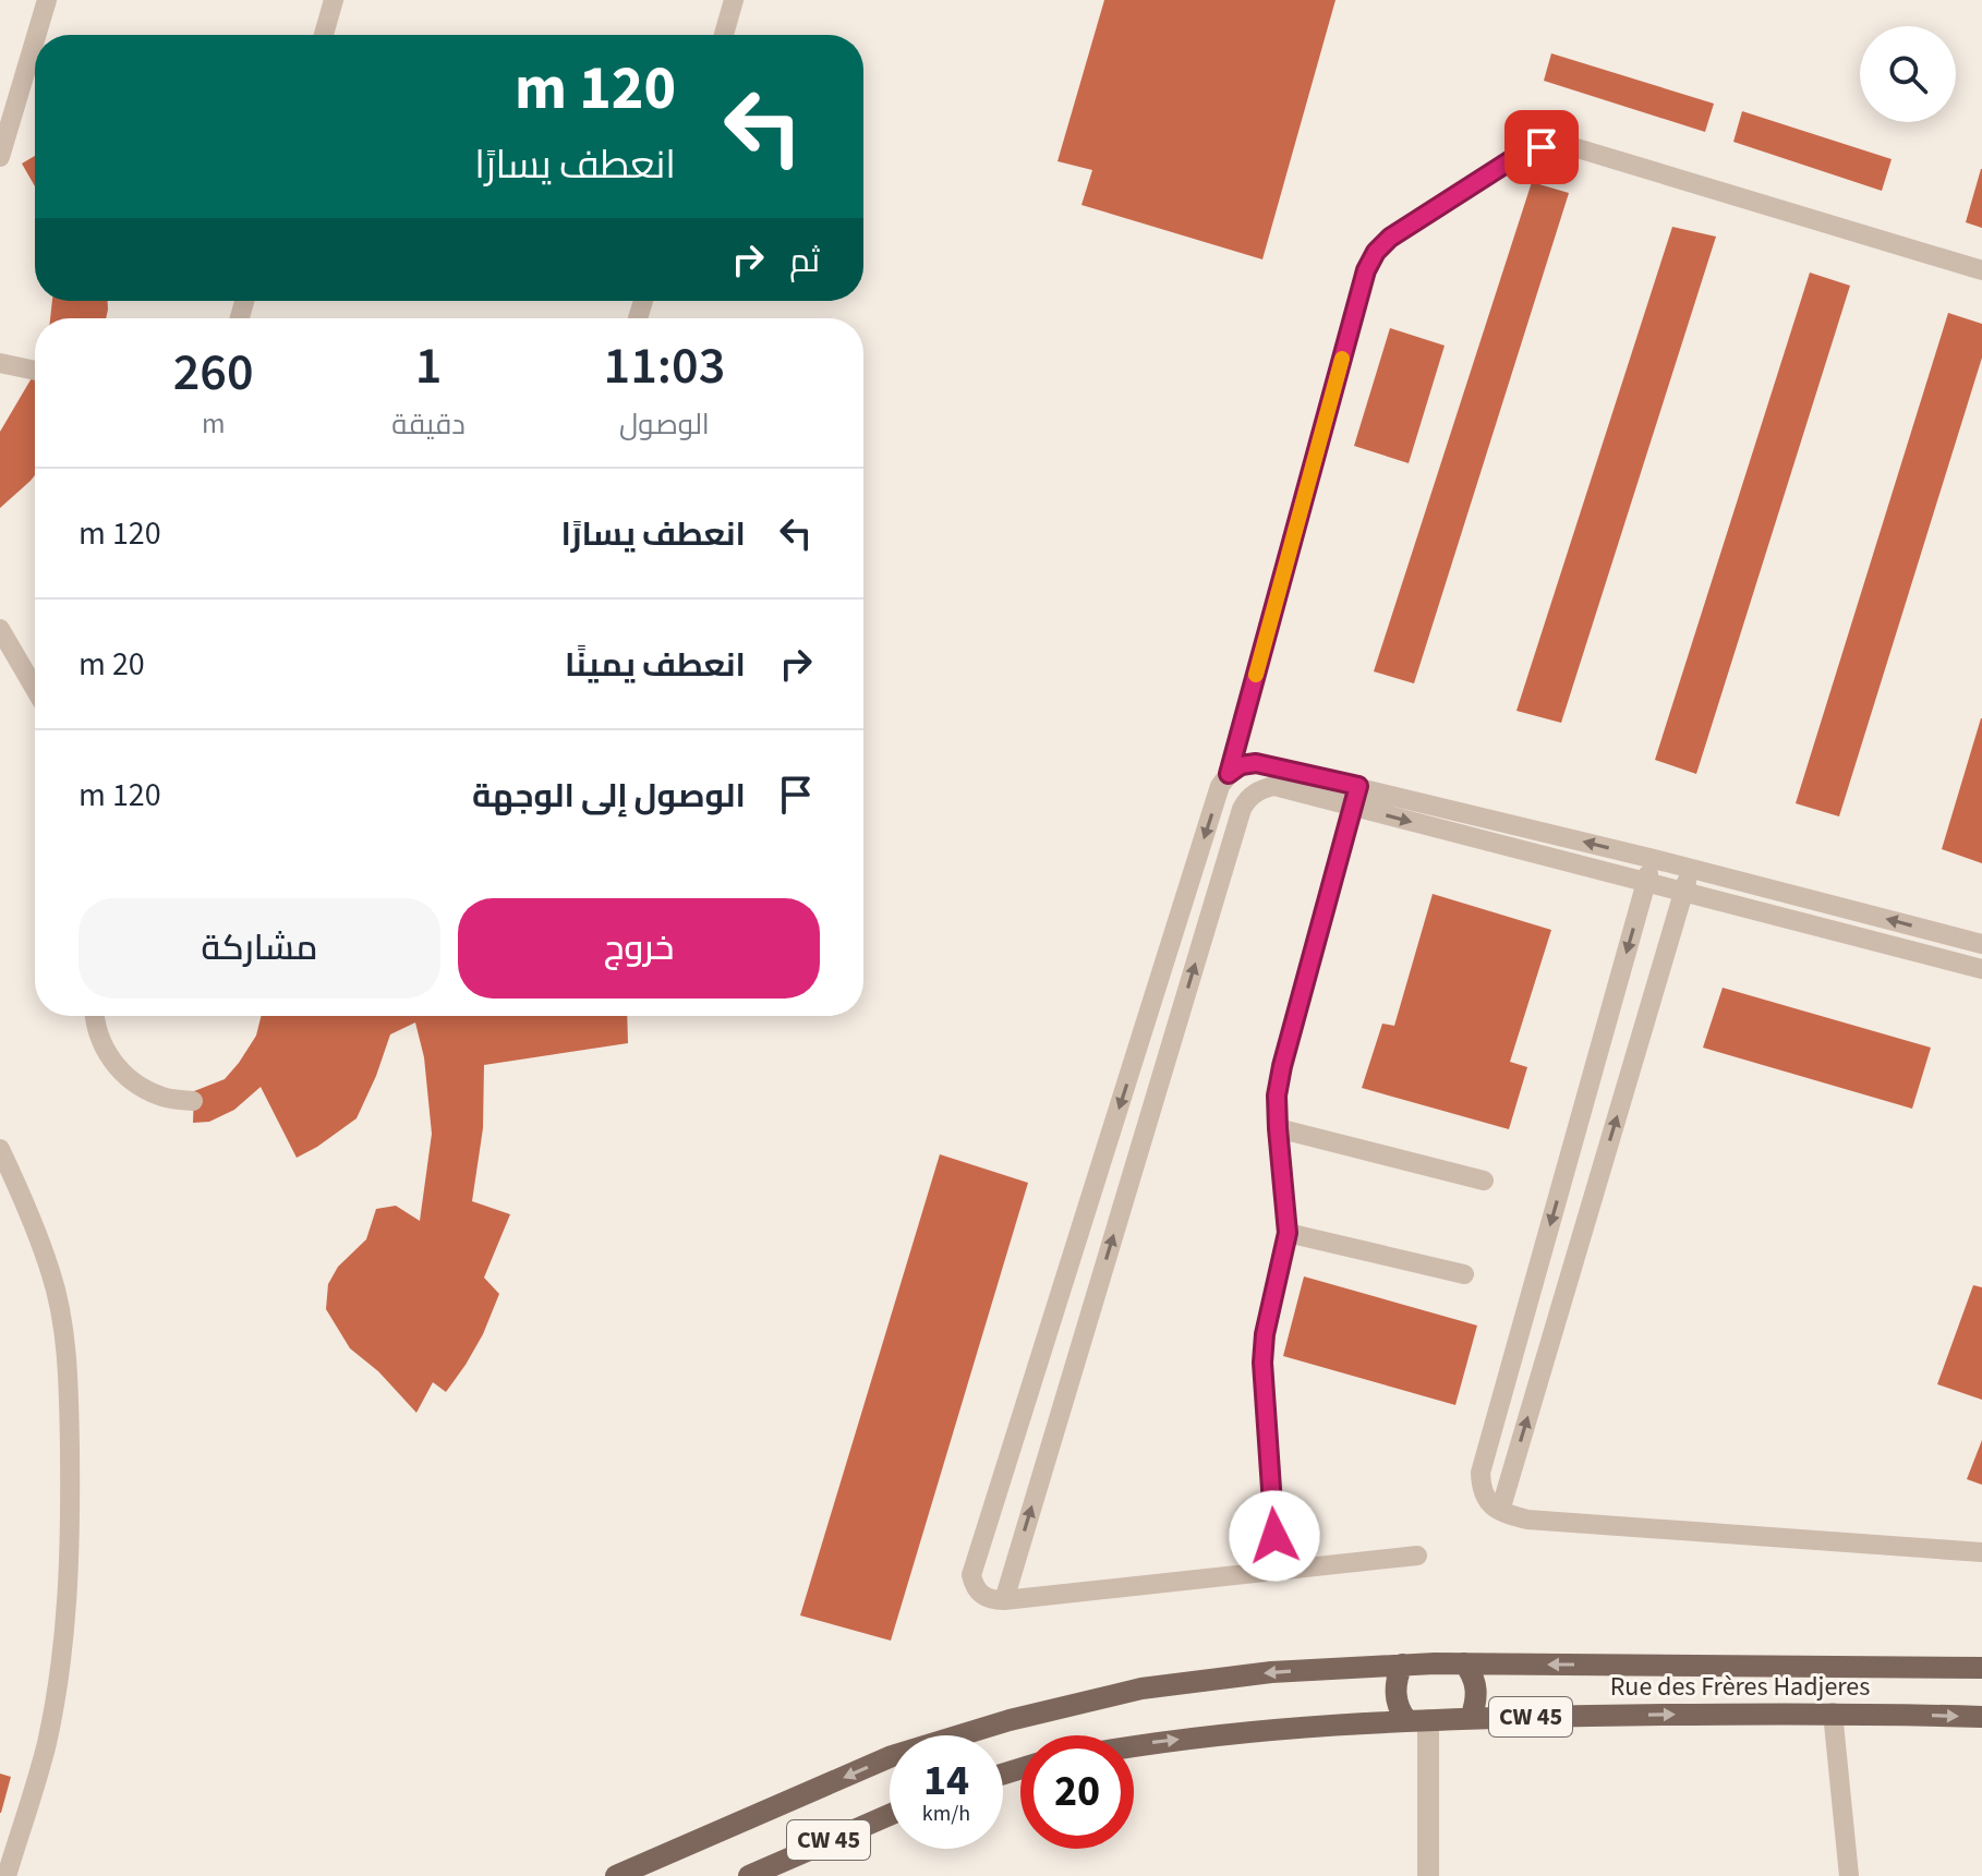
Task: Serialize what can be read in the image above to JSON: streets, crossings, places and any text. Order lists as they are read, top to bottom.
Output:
{
  "streets": {
    "main road": ["Rue des Frères Hadjeres", "CW 45"]
  },
  "page": {
    "turn": ["120 m", "انعطف يسارًا"],
    "then": "ثم",
    "eta": [
      "11:03",
      "الوصول",
      "1",
      "دقيقة",
      "260",
      "m"
    ],
    "list": [
      {
        "name": "انعطف يسارًا",
        "value": "120 m"
      },
      {
        "name": "انعطف يمينًا",
        "value": "20 m"
      },
      {
        "name": "الوصول إلى الوجهة",
        "value": "120 m"
      }
    ],
    "buttons": ["خروج", "مشاركة"],
    "speed": "14 km/h",
    "limit": "20"
  }
}
